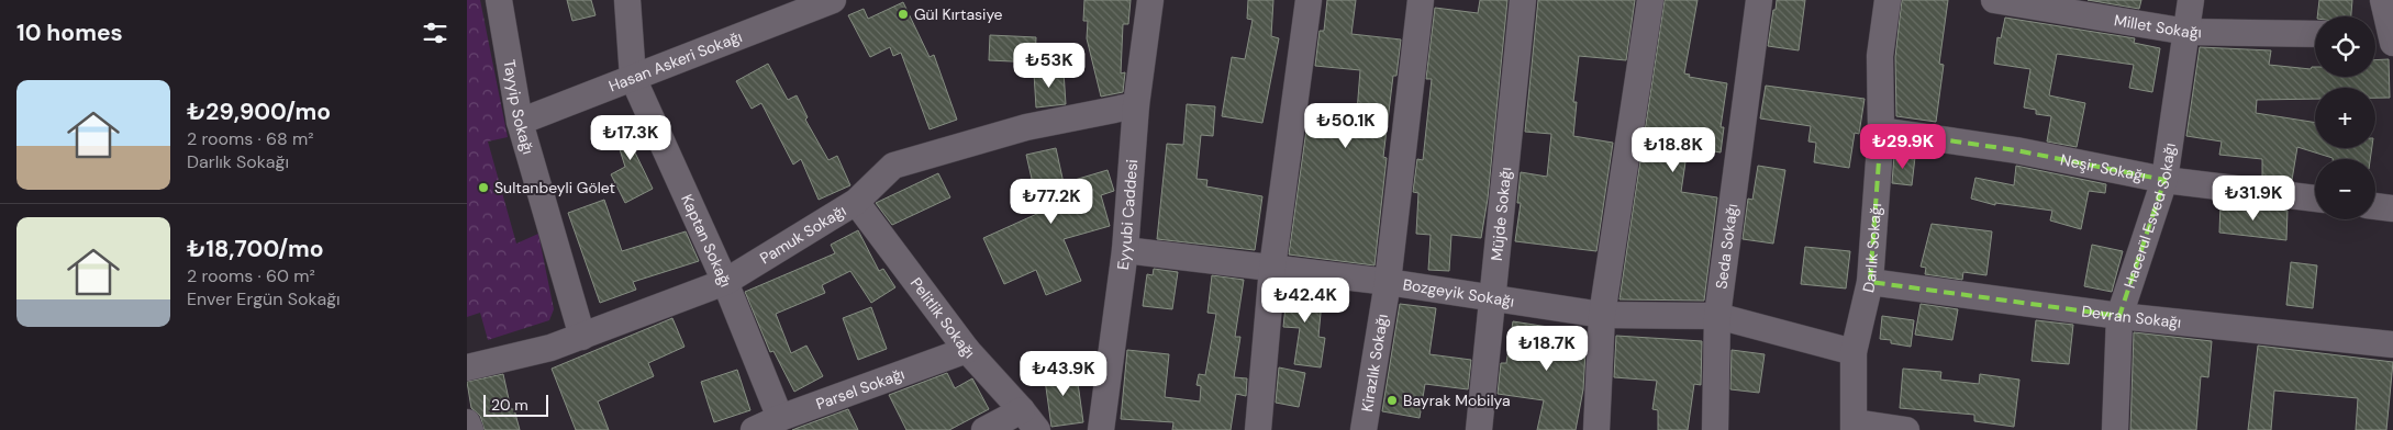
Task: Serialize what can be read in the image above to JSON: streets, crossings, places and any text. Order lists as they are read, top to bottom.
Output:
{
  "streets": {
    "street": [
      "Millet Sokağı",
      "Hasan Askeri Sokağı",
      "Tayyip Sokağı",
      "Neşir Sokağı",
      "Eyyubi Caddesi",
      "Müjde Sokağı",
      "Hacerül Esved Sokağı",
      "Pamuk Sokağı",
      "Kaptan Sokağı",
      "Seda Sokağı",
      "Darlık Sokağı",
      "Bozgeyik Sokağı",
      "Devran Sokağı",
      "Pelitlik Sokağı",
      "Kirazlık Sokağı",
      "Parsel Sokağı"
    ]
  },
  "crossings": [
    ["Millet Sokağı", "Hacerül Esved Sokağı"],
    ["Hasan Askeri Sokağı", "Tayyip Sokağı"],
    ["Hasan Askeri Sokağı", "Kaptan Sokağı"],
    ["Tayyip Sokağı", "Pamuk Sokağı"],
    ["Neşir Sokağı", "Hacerül Esved Sokağı"],
    ["Neşir Sokağı", "Darlık Sokağı"],
    ["Eyyubi Caddesi", "Pamuk Sokağı"],
    ["Eyyubi Caddesi", "Bozgeyik Sokağı"],
    ["Müjde Sokağı", "Bozgeyik Sokağı"],
    ["Hacerül Esved Sokağı", "Devran Sokağı"],
    ["Pamuk Sokağı", "Kaptan Sokağı"],
    ["Pamuk Sokağı", "Pelitlik Sokağı"],
    ["Kaptan Sokağı", "Parsel Sokağı"],
    ["Seda Sokağı", "Bozgeyik Sokağı"],
    ["Darlık Sokağı", "Bozgeyik Sokağı"],
    ["Darlık Sokağı", "Devran Sokağı"],
    ["Bozgeyik Sokağı", "Kirazlık Sokağı"],
    ["Pelitlik Sokağı", "Parsel Sokağı"]
  ],
  "places": ["Gül Kırtasiye", "Sultanbeyli Gölet", "Bayrak Mobilya"],
  "scale_bar": "20 m",
  "page": {
    "heading": "10 homes",
    "map_buttons": ["+", "−"],
    "price": [
      "₺53K",
      "₺50.1K",
      "₺17.3K",
      "₺29.9K",
      "₺18.8K",
      "₺31.9K",
      "₺77.2K",
      "₺42.4K",
      "₺18.7K",
      "₺43.9K"
    ],
    "list": [
      {
        "name": "₺29,900/mo",
        "note": "2 rooms · 68 m² · Darlık Sokağı"
      },
      {
        "name": "₺18,700/mo",
        "note": "2 rooms · 60 m² · Enver Ergün Sokağı"
      }
    ],
    "scale": "20 m"
  }
}
